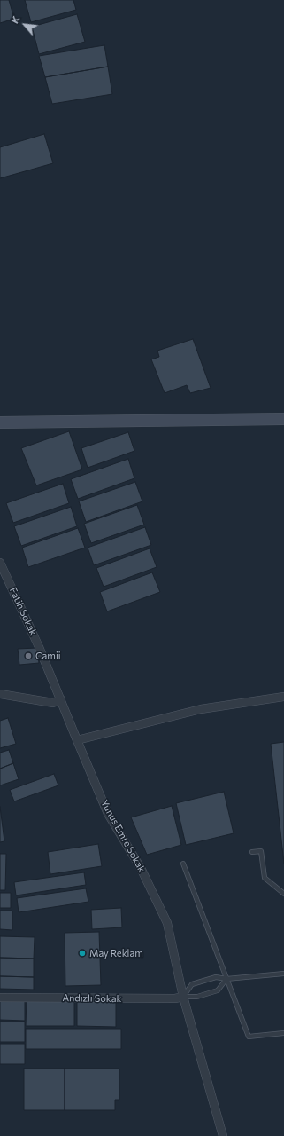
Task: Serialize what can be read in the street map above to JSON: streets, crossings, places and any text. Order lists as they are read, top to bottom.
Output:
{
  "streets": {
    "street": ["Fatih Sokak", "Yunus Emre Sokak", "Andızlı Sokak"]
  },
  "crossings": [
    ["Fatih Sokak", "Yunus Emre Sokak"],
    ["Yunus Emre Sokak", "Andızlı Sokak"]
  ],
  "places": ["Camii", "May Reklam"],
  "north": "top left"
}
